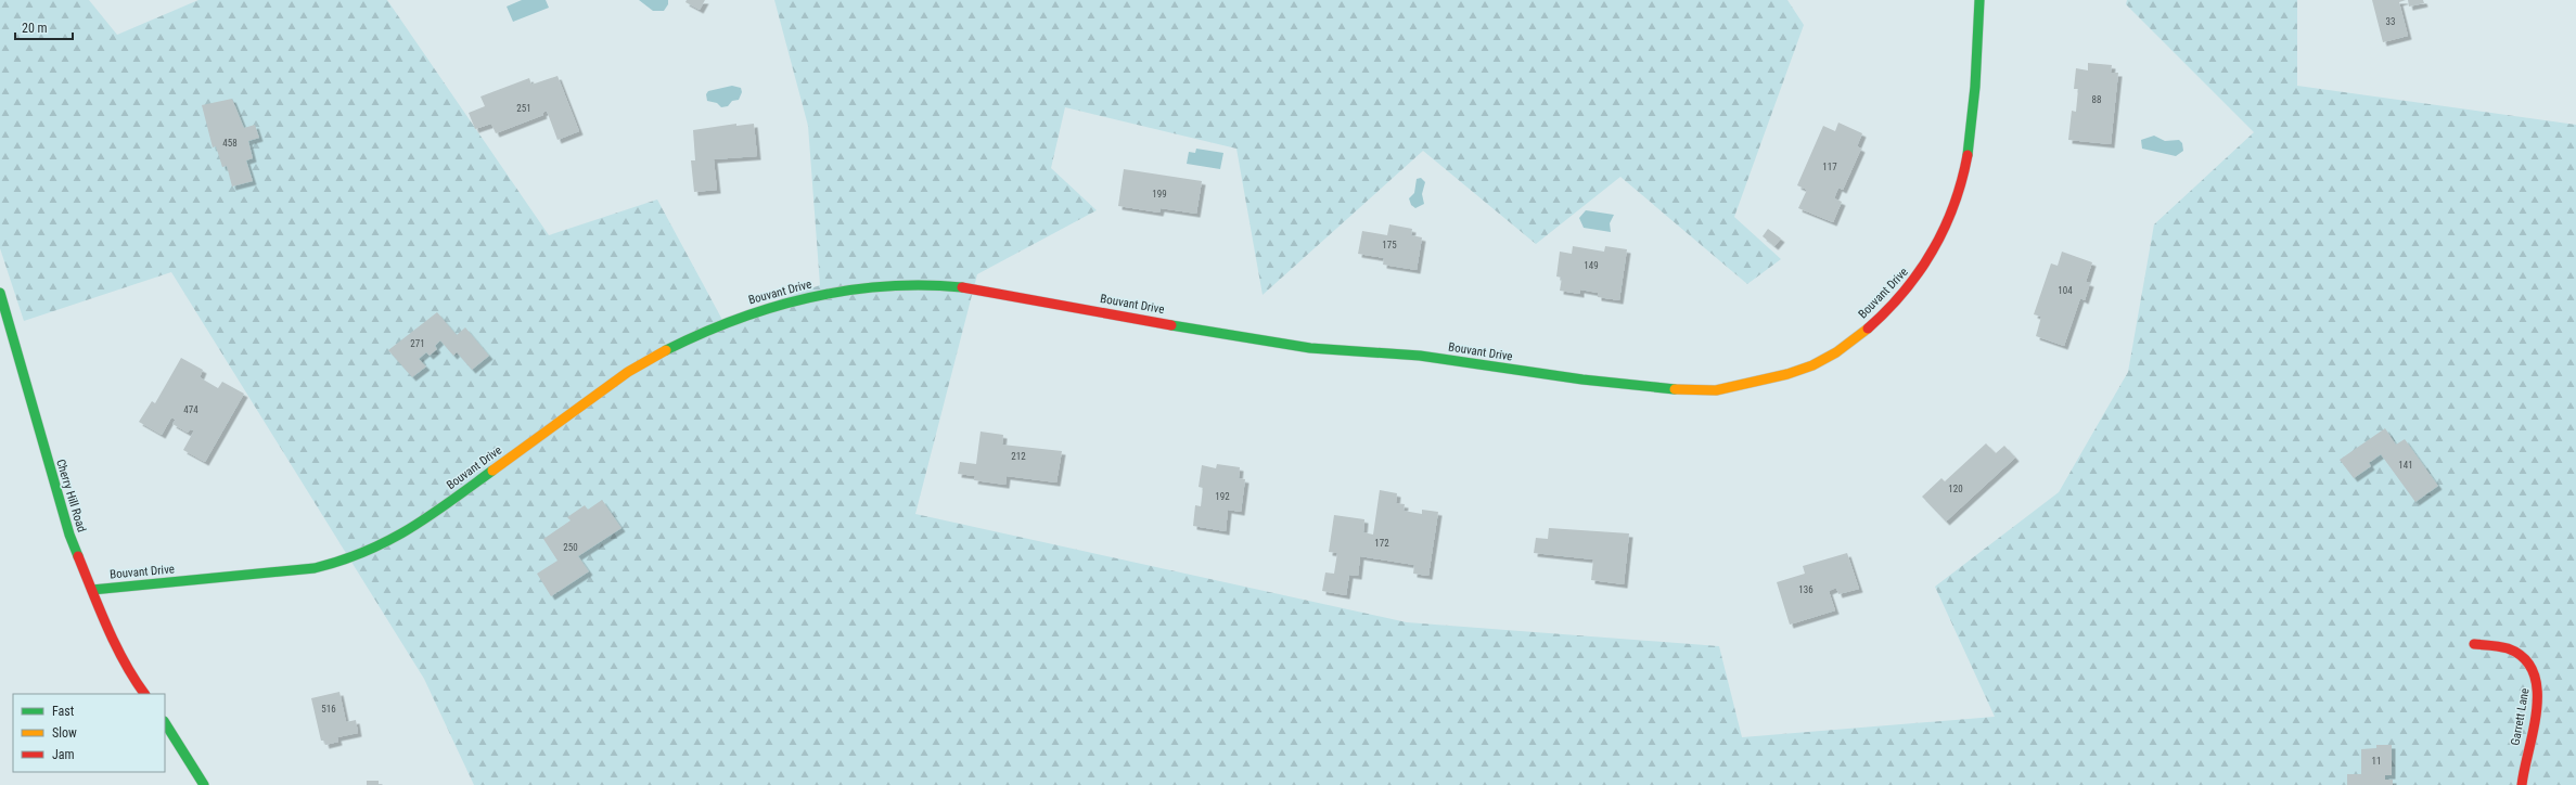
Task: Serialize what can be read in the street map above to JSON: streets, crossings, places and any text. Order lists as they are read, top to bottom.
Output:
{
  "streets": {
    "street": ["Bouvant Drive", "Cherry Hill Road", "Garrett Lane"]
  },
  "crossings": [
    ["Bouvant Drive", "Cherry Hill Road"]
  ],
  "house_numbers": [
    "33",
    "88",
    "251",
    "458",
    "117",
    "199",
    "175",
    "149",
    "104",
    "271",
    "474",
    "212",
    "141",
    "120",
    "192",
    "172",
    "250",
    "136",
    "516",
    "11"
  ],
  "legend": ["Fast", "Slow", "Jam"],
  "scale_bar": "20 m"
}
